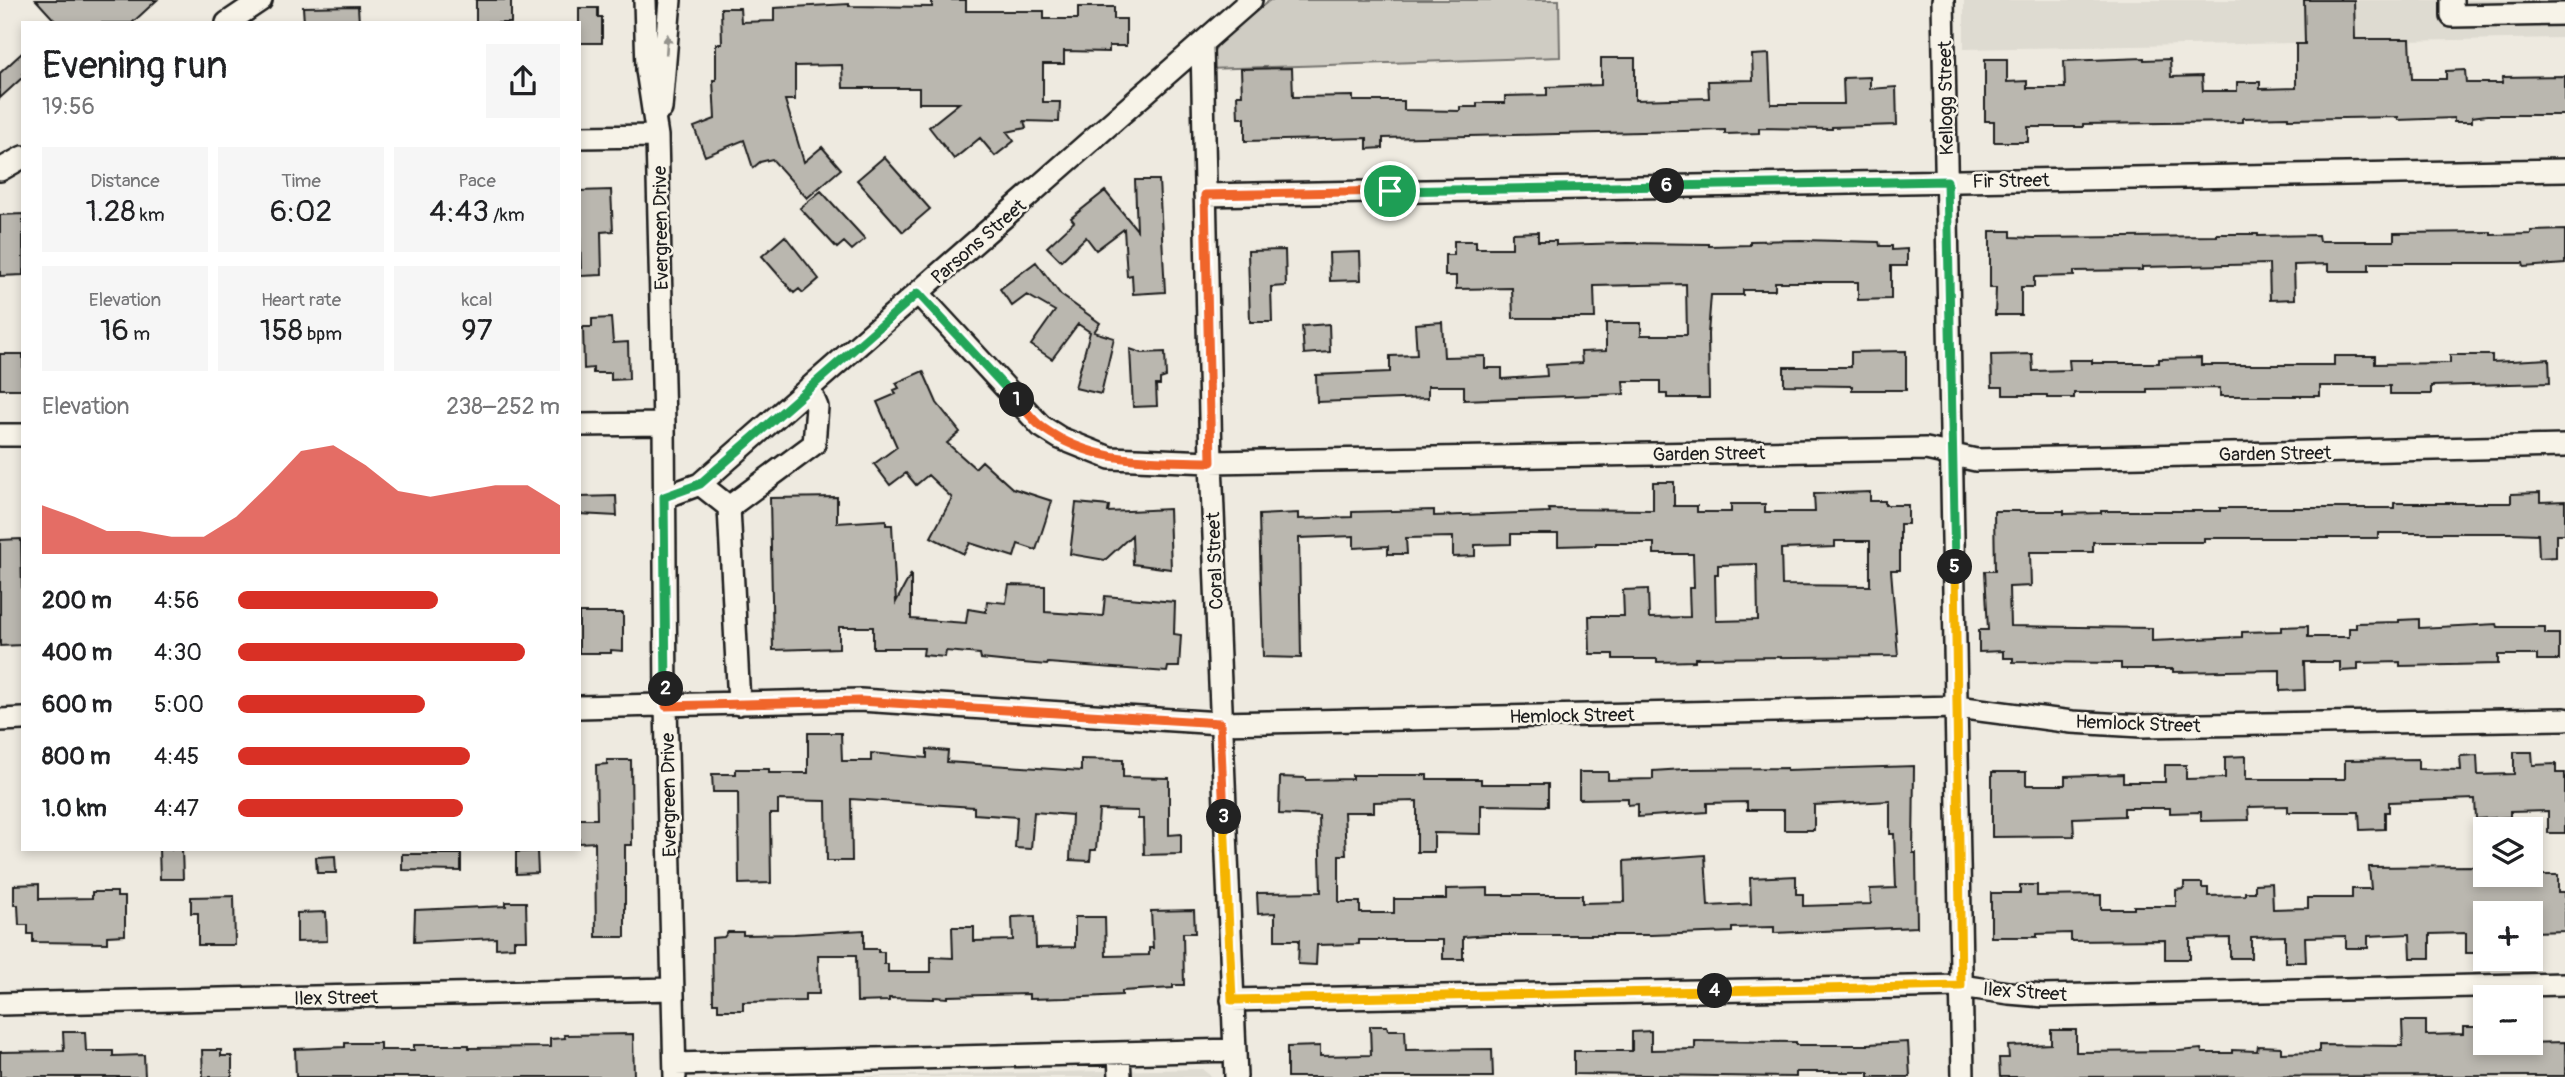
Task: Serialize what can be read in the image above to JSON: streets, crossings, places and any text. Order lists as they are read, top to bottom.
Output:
{
  "streets": {
    "street": [
      "Kellogg Street",
      "Fir Street",
      "Evergreen Drive",
      "Parsons Street",
      "Garden Street",
      "Coral Street",
      "Hemlock Street",
      "Ilex Street"
    ]
  },
  "crossings": [
    ["Kellogg Street", "Fir Street"],
    ["Kellogg Street", "Garden Street"],
    ["Kellogg Street", "Hemlock Street"],
    ["Kellogg Street", "Ilex Street"],
    ["Fir Street", "Coral Street"],
    ["Evergreen Drive", "Parsons Street"],
    ["Evergreen Drive", "Hemlock Street"],
    ["Evergreen Drive", "Ilex Street"],
    ["Parsons Street", "Garden Street"],
    ["Parsons Street", "Coral Street"],
    ["Garden Street", "Coral Street"],
    ["Coral Street", "Hemlock Street"],
    ["Coral Street", "Ilex Street"]
  ],
  "page": {
    "heading": ["Evening run", "19:56"],
    "stats": [
      ["Distance", "1.28 km"],
      ["Time", "6:02"],
      ["Pace", "4:43 /km"],
      ["Elevation", "16 m"],
      ["Heart rate", "158 bpm"],
      ["kcal", "97"]
    ],
    "pins": [
      "6",
      "1",
      "5",
      "2",
      "3",
      "4"
    ],
    "chart": ["Elevation", "238–252 m"],
    "list": [
      {
        "name": "200 m",
        "note": "4:56"
      },
      {
        "name": "400 m",
        "note": "4:30"
      },
      {
        "name": "600 m",
        "note": "5:00"
      },
      {
        "name": "800 m",
        "note": "4:45"
      },
      {
        "name": "1.0 km",
        "note": "4:47"
      }
    ],
    "map_buttons": ["+", "−"]
  }
}
